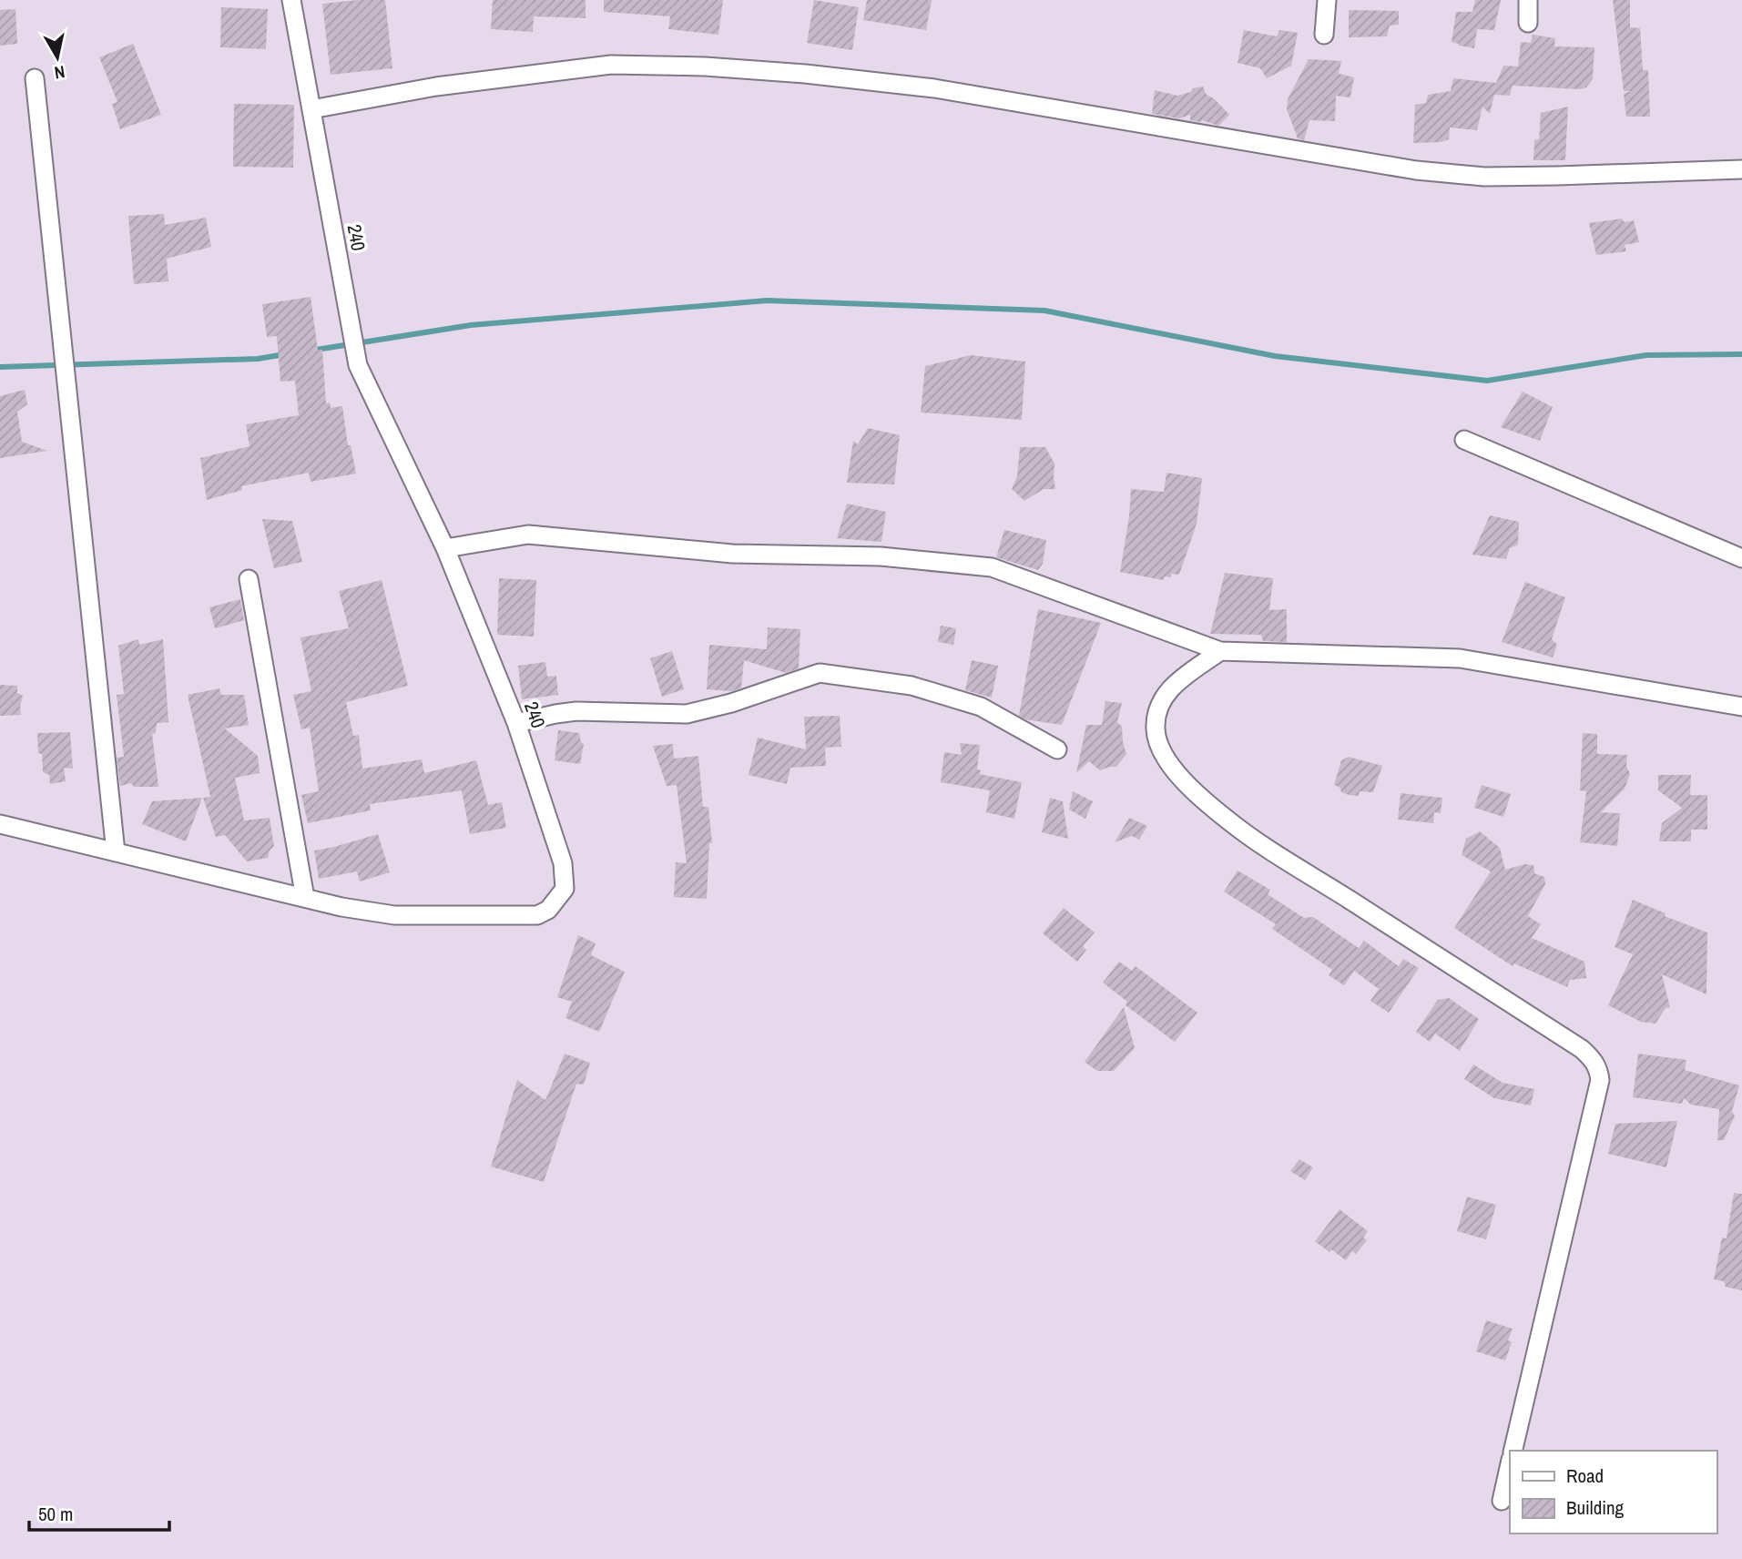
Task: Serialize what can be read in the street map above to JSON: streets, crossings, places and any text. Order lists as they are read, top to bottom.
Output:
{
  "streets": {
    "street": ["240"]
  },
  "legend": ["Road", "Building"],
  "scale_bar": "50 m",
  "north": "bottom"
}
